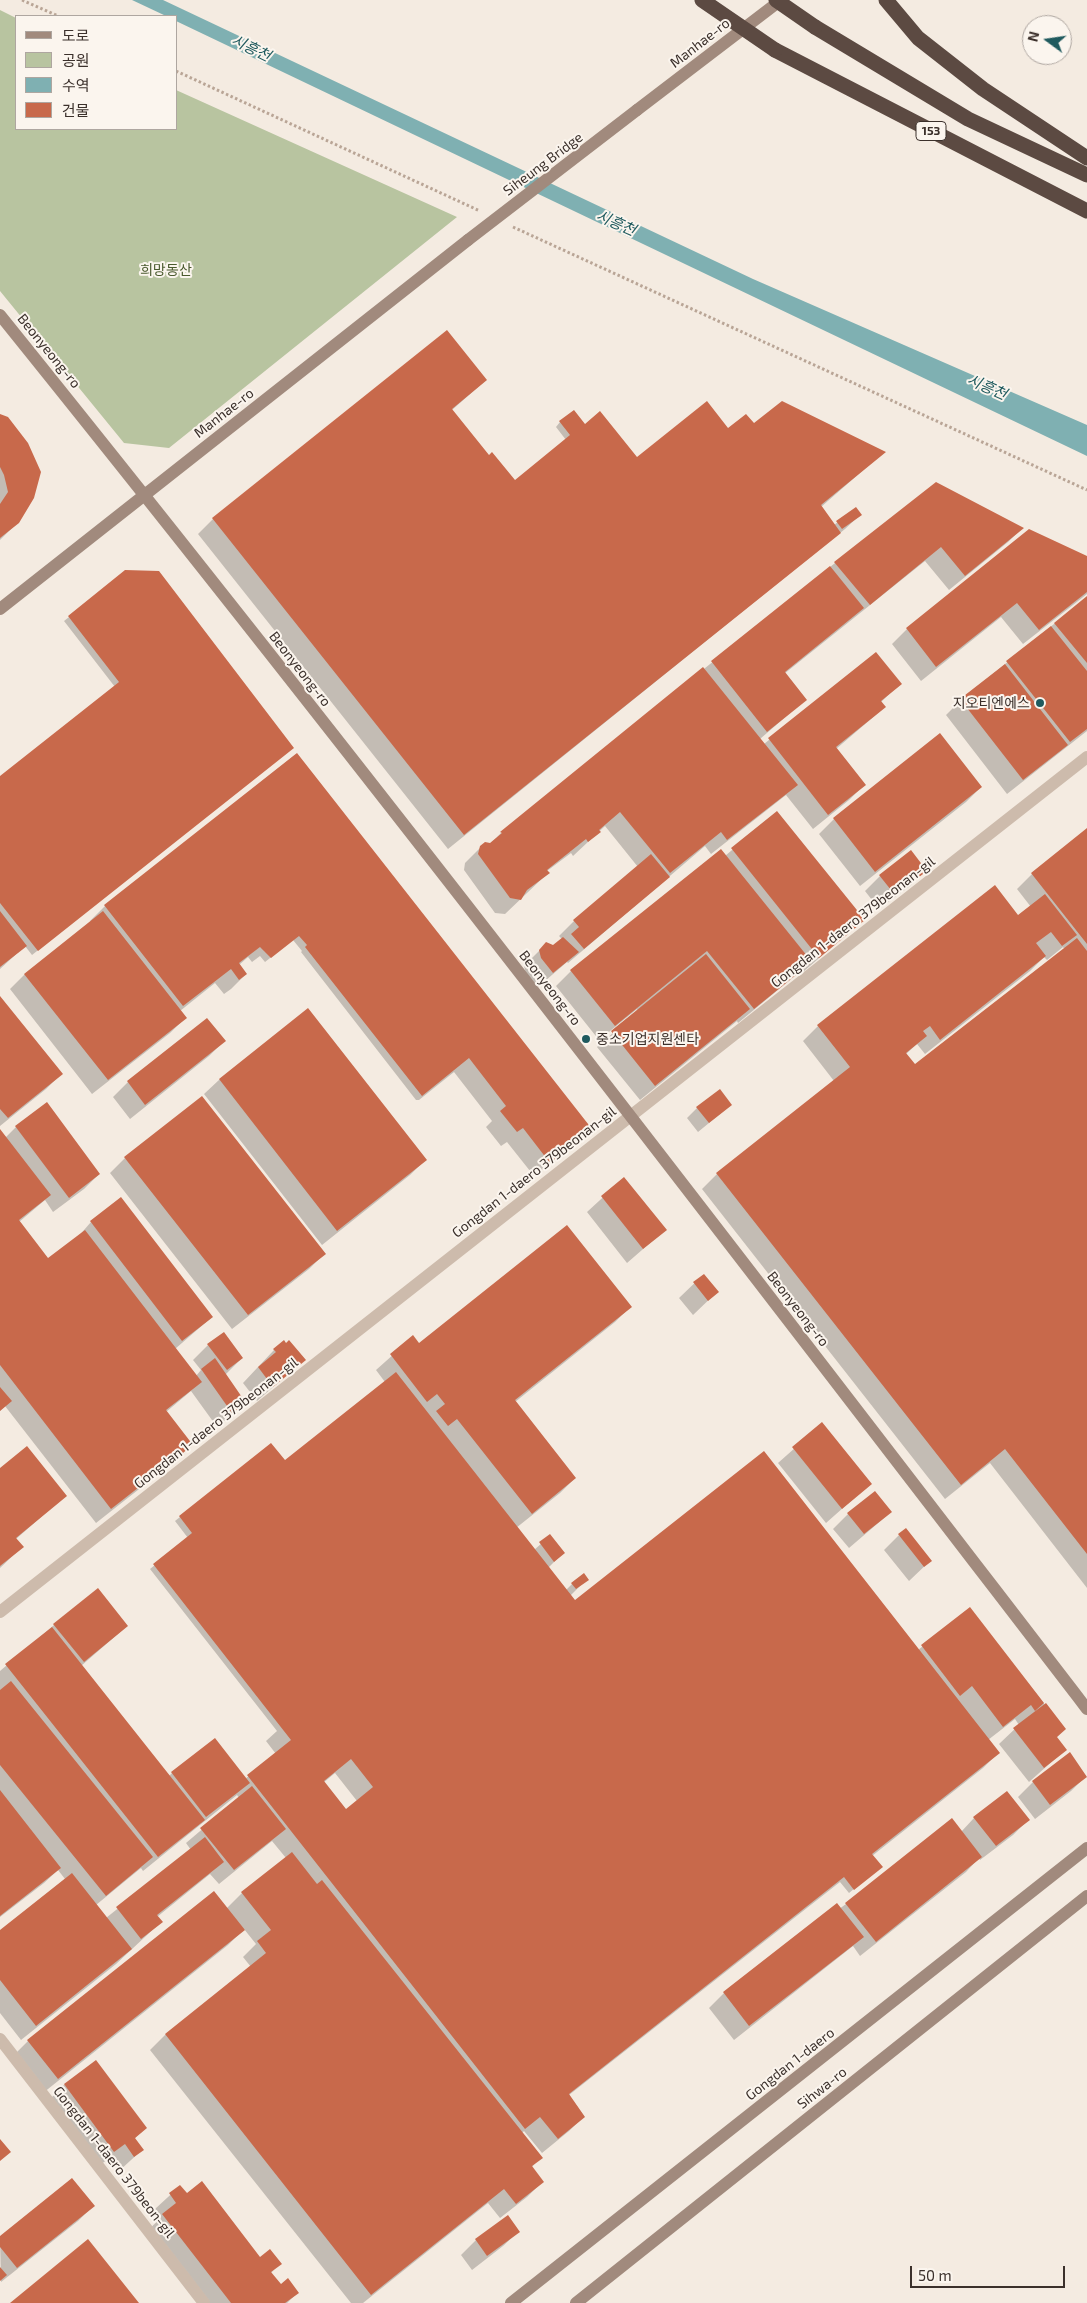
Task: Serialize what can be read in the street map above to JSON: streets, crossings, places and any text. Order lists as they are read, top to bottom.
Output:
{
  "streets": {
    "highway": ["153"],
    "street": [
      "Manhae-ro",
      "Siheung Bridge",
      "Beonyeong-ro",
      "Gongdan 1-daero 379beonan-gil",
      "Gongdan 1-daero",
      "Sihwa-ro",
      "Gongdan 1-daero 379beon-gil"
    ]
  },
  "crossings": [
    ["Manhae-ro", "Siheung Bridge"],
    ["Manhae-ro", "Beonyeong-ro"],
    ["Beonyeong-ro", "Gongdan 1-daero 379beonan-gil"]
  ],
  "water": ["시흥천"],
  "parks": ["희망동산"],
  "places": ["지오티엔에스", "중소기업지원센타"],
  "legend": [
    "도로",
    "공원",
    "수역",
    "건물"
  ],
  "scale_bar": "50 m",
  "north": "left"
}
